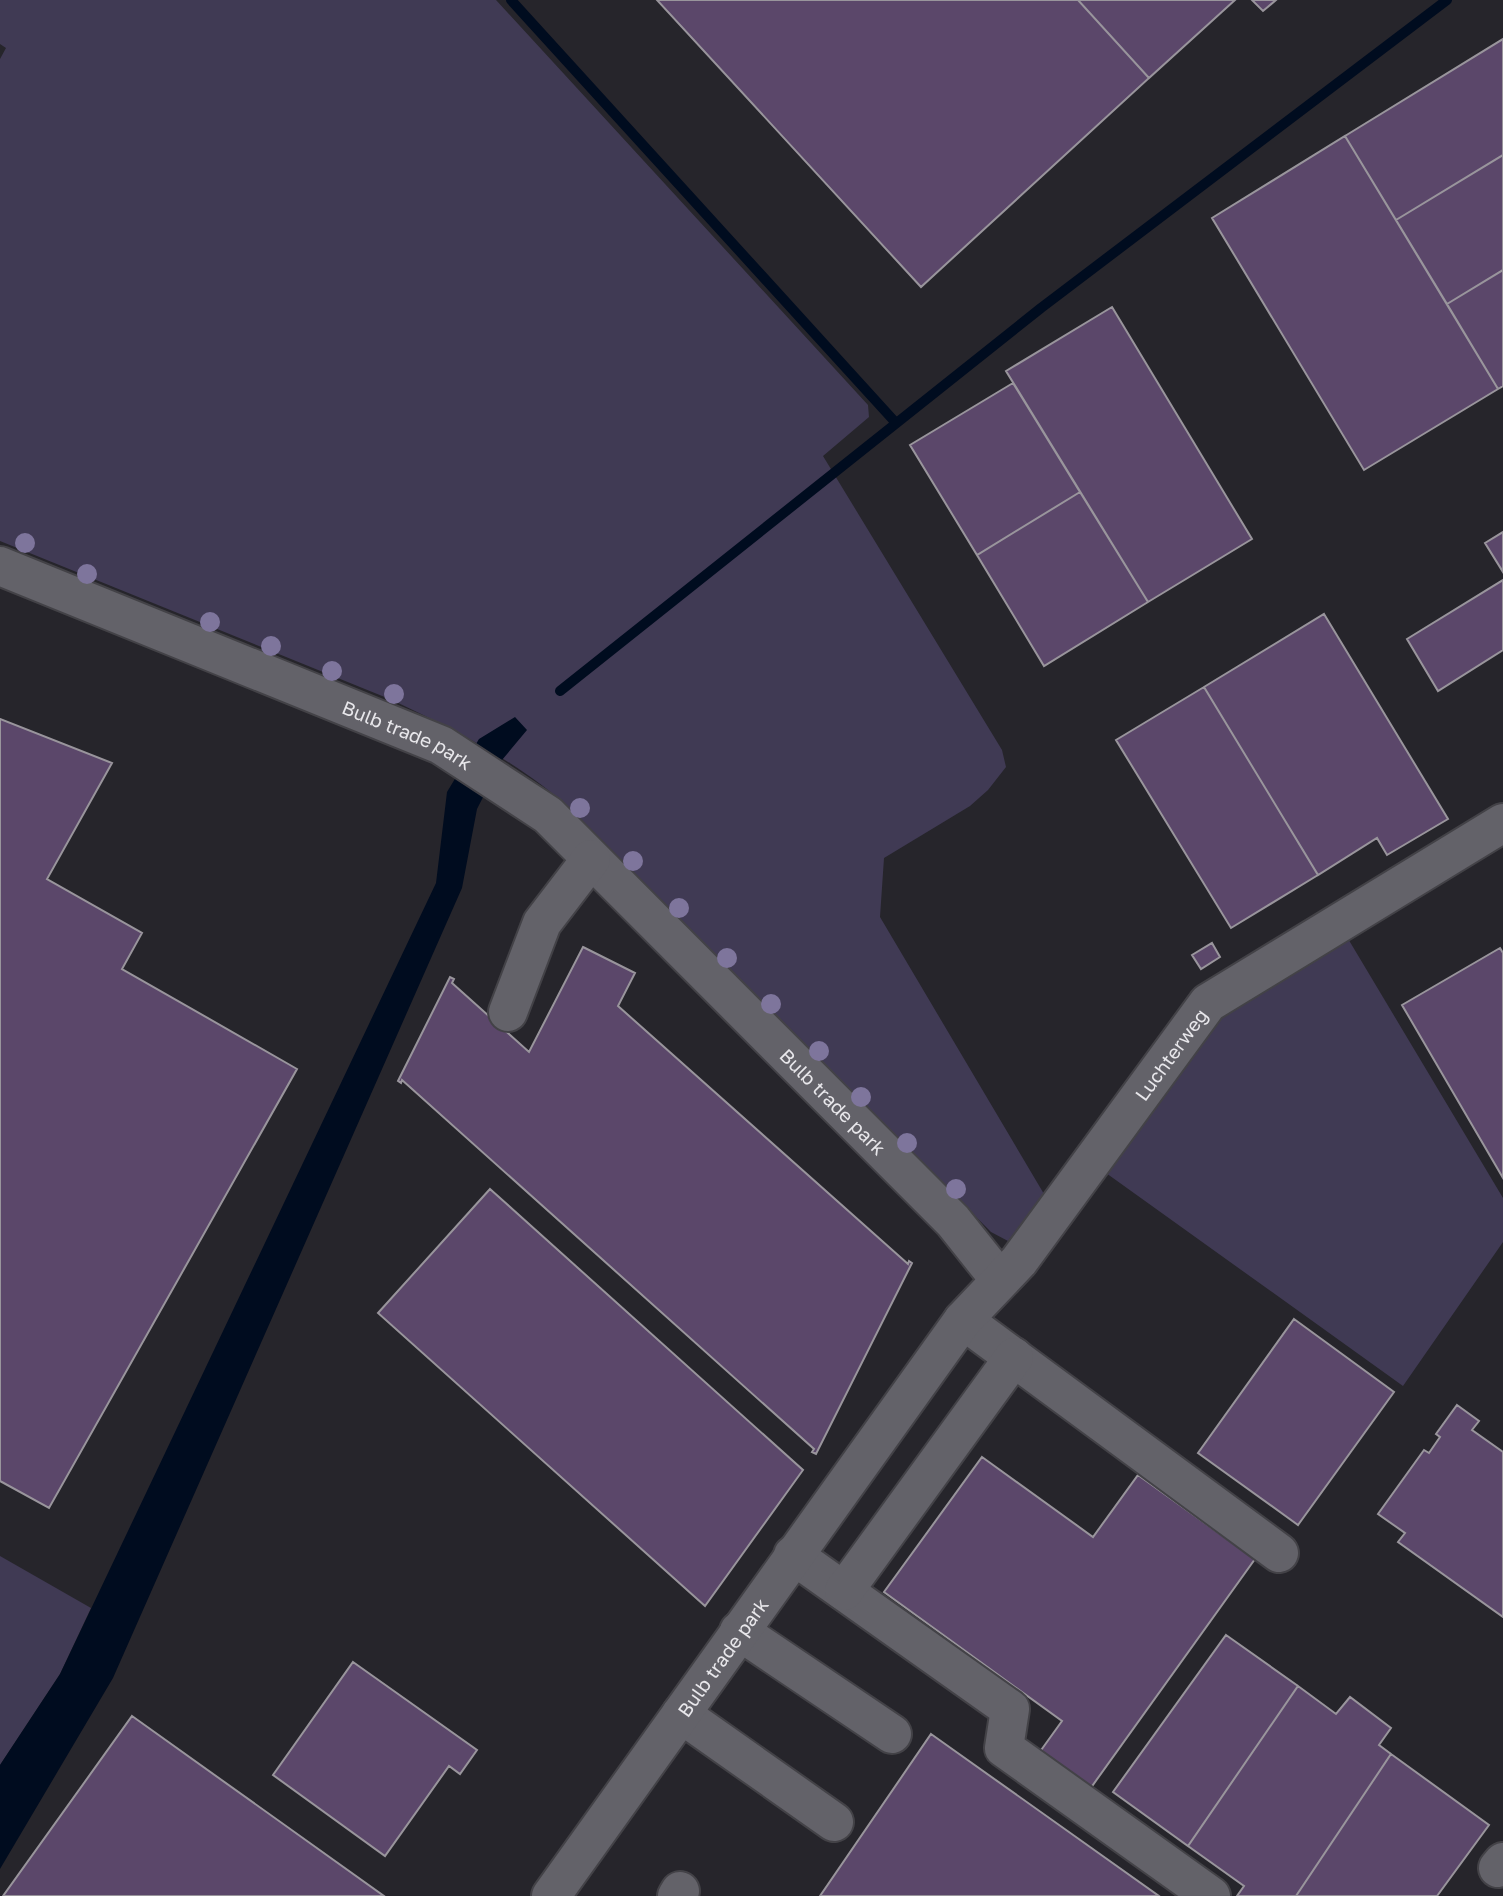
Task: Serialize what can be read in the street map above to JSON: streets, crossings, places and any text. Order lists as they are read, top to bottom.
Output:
{
  "streets": {
    "street": ["Bulb trade park", "Luchterweg"]
  },
  "crossings": [
    ["Bulb trade park", "Luchterweg"]
  ]
}
